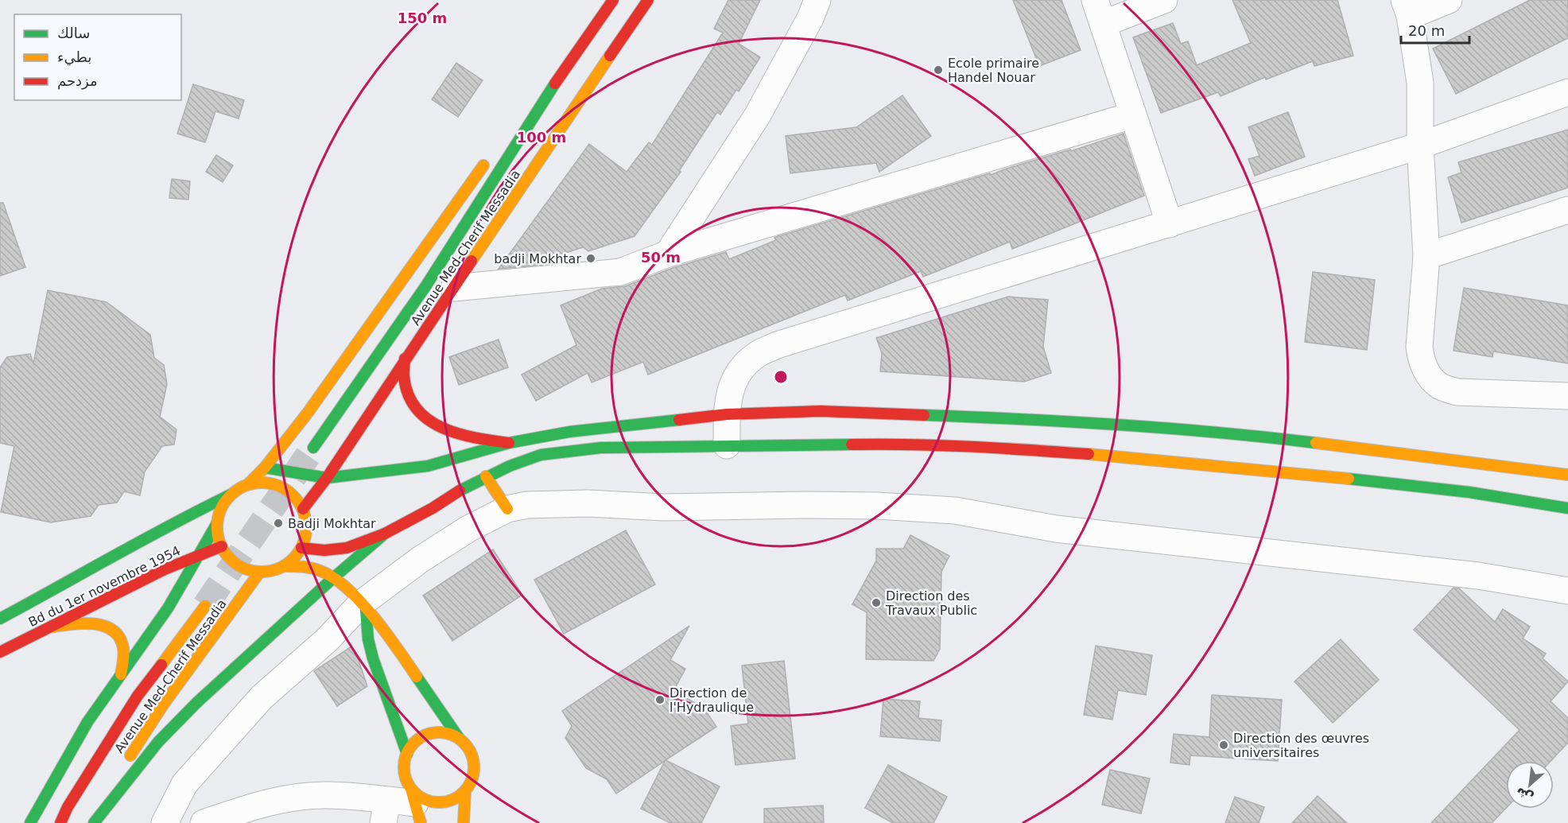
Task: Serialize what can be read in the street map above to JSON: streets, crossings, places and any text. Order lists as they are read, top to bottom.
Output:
{
  "streets": {
    "main road": ["Avenue Med-Cherif Messadia", "Bd du 1er novembre 1954"]
  },
  "crossings": [
    ["Avenue Med-Cherif Messadia", "Bd du 1er novembre 1954"]
  ],
  "places": [
    "Ecole primaire Handel Nouar",
    "badji Mokhtar",
    "Badji Mokhtar",
    "Direction des Travaux Public",
    "Direction de l'Hydraulique",
    "Direction des œuvres universitaires"
  ],
  "legend": ["سالك", "بطيء", "مزدحم"],
  "scale_bar": "20 m",
  "north": "bottom left",
  "rings": ["150 m", "100 m", "50 m"]
}
